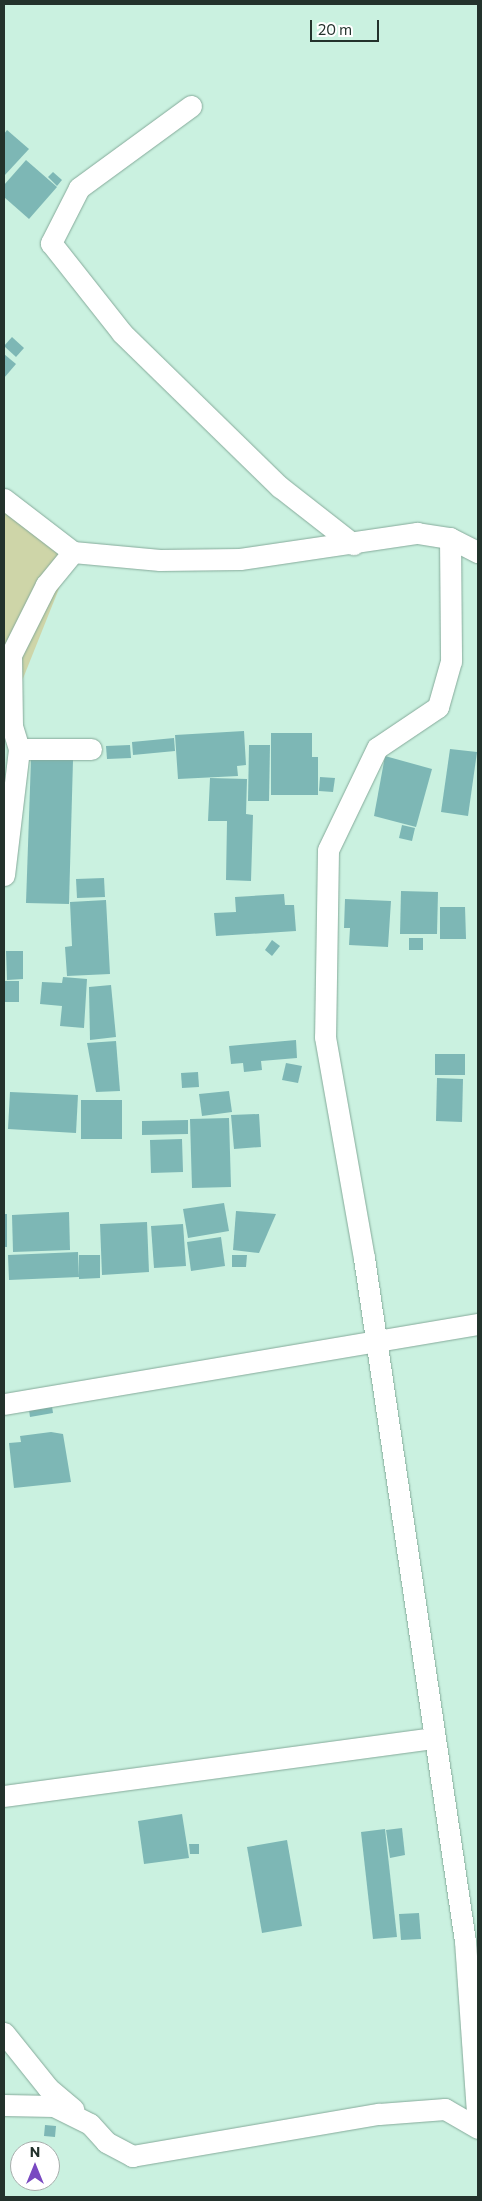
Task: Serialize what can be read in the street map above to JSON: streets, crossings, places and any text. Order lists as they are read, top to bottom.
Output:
{
  "scale_bar": "20 m",
  "north": "top"
}
